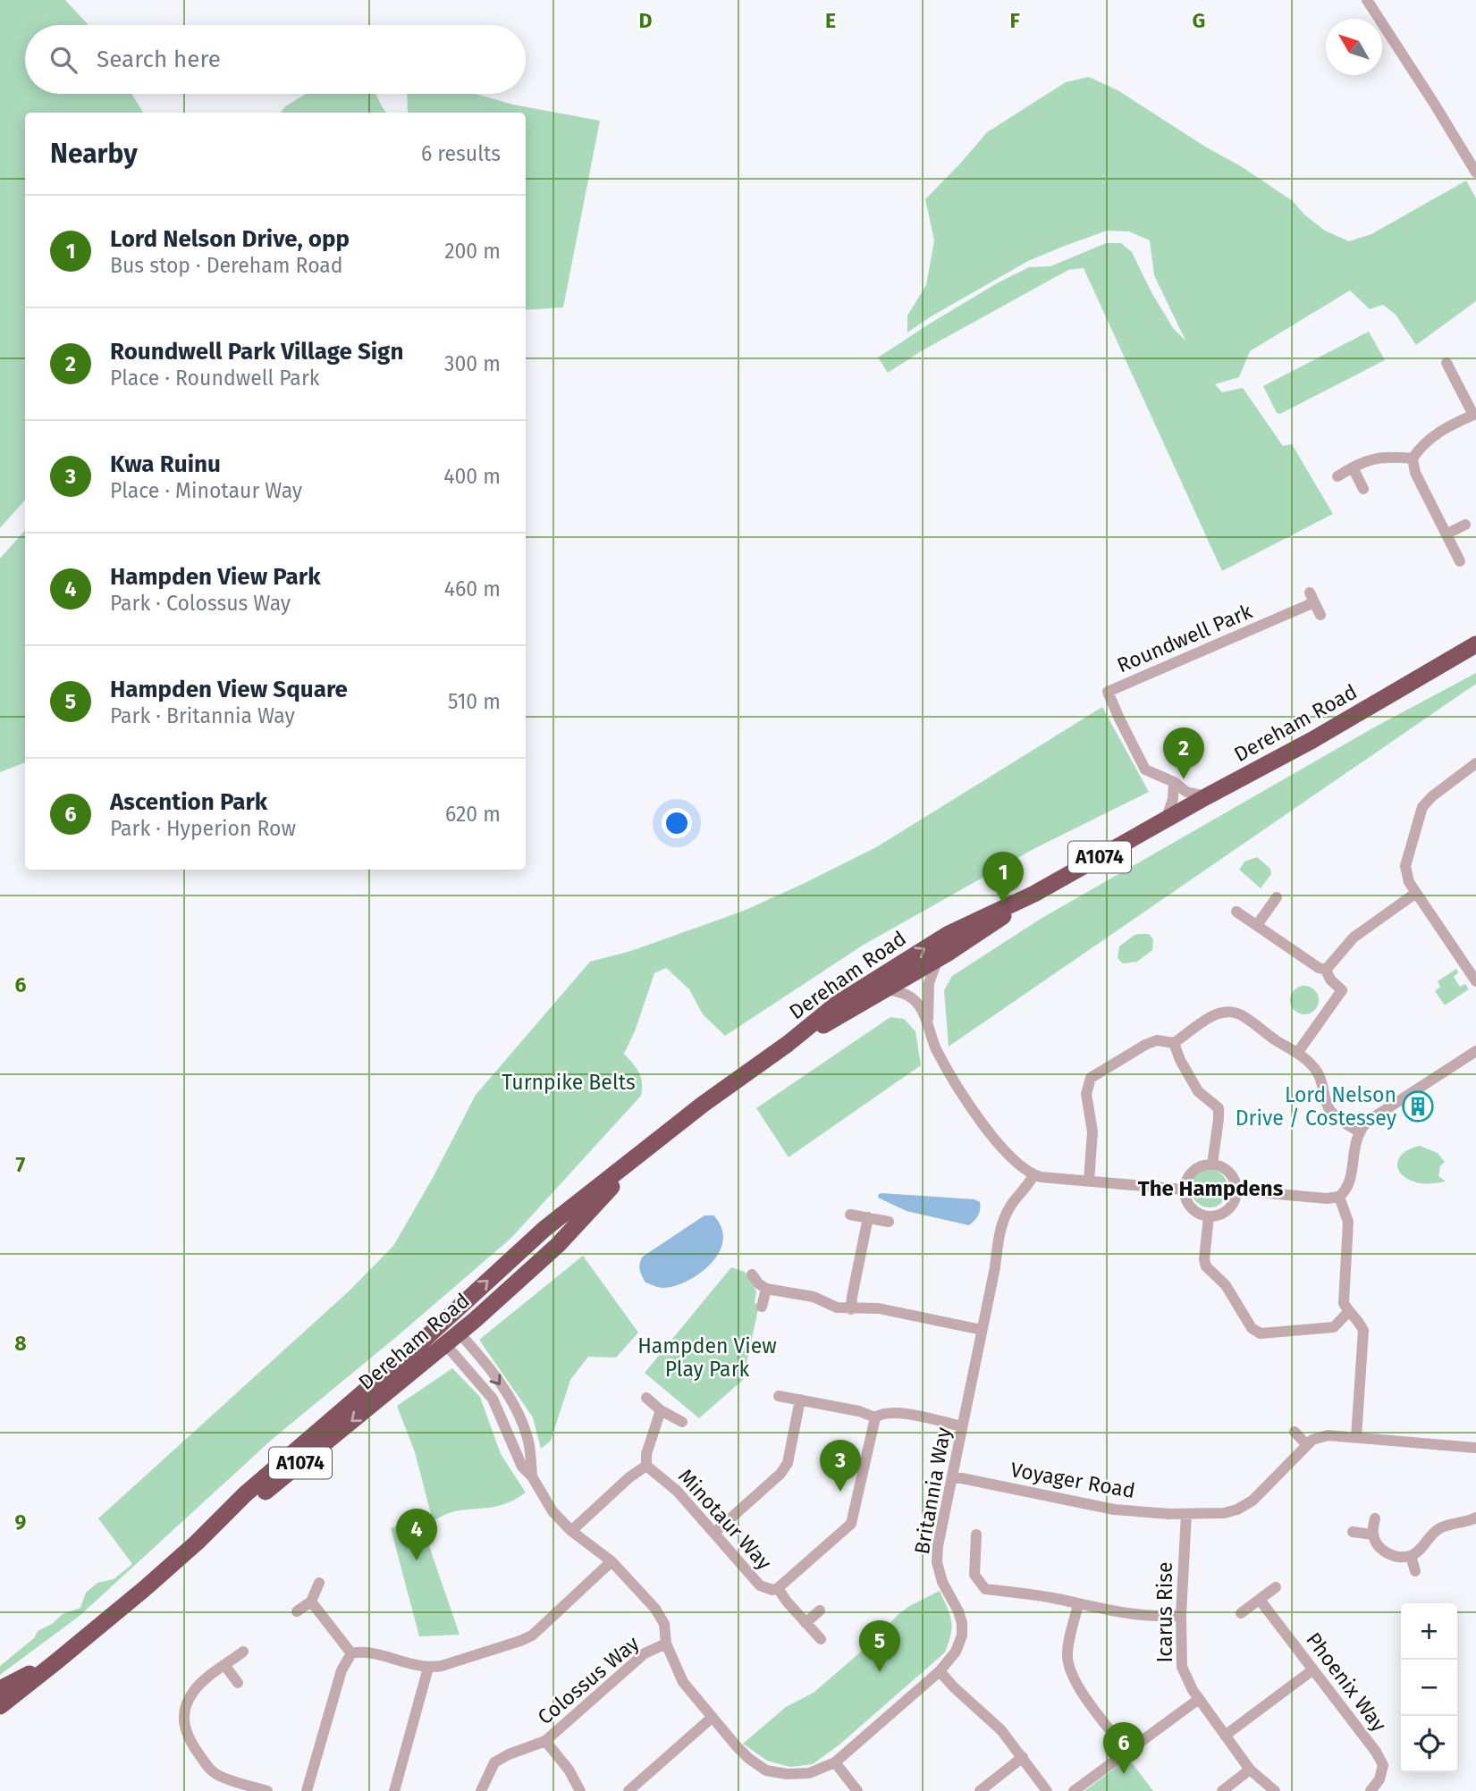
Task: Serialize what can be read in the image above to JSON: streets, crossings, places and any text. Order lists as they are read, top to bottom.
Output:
{
  "streets": {
    "highway": ["Dereham Road", "A1074"],
    "street": [
      "Roundwell Park",
      "Voyager Road",
      "Britannia Way",
      "Minotaur Way",
      "Icarus Rise",
      "Colossus Way",
      "Phoenix Way"
    ]
  },
  "crossings": [
    ["Roundwell Park", "Dereham Road"],
    ["Dereham Road", "Britannia Way"],
    ["Voyager Road", "Britannia Way"],
    ["Voyager Road", "Icarus Rise"],
    ["Britannia Way", "Colossus Way"]
  ],
  "districts": ["The Hampdens"],
  "parks": ["Turnpike Belts", "Hampden View Play Park"],
  "places": {
    "building": ["Lord Nelson Drive / Costessey"]
  },
  "north": "top left",
  "page": {
    "search": "Search here",
    "heading": ["Nearby", "6 results"],
    "list": [
      {
        "mark": "1",
        "name": "Lord Nelson Drive, opp",
        "note": "Bus stop · Dereham Road",
        "value": "200 m"
      },
      {
        "mark": "2",
        "name": "Roundwell Park Village Sign",
        "note": "Place · Roundwell Park",
        "value": "300 m"
      },
      {
        "mark": "3",
        "name": "Kwa Ruinu",
        "note": "Place · Minotaur Way",
        "value": "400 m"
      },
      {
        "mark": "4",
        "name": "Hampden View Park",
        "note": "Park · Colossus Way",
        "value": "460 m"
      },
      {
        "mark": "5",
        "name": "Hampden View Square",
        "note": "Park · Britannia Way",
        "value": "510 m"
      },
      {
        "mark": "6",
        "name": "Ascention Park",
        "note": "Park · Hyperion Row",
        "value": "620 m"
      }
    ],
    "pins": [
      "2",
      "1",
      "3",
      "4",
      "5",
      "6"
    ],
    "map_buttons": ["+", "−"]
  },
  "grid": {
    "columns": [
      "D",
      "E",
      "F",
      "G"
    ],
    "rows": [
      "6",
      "7",
      "8",
      "9"
    ]
  }
}
